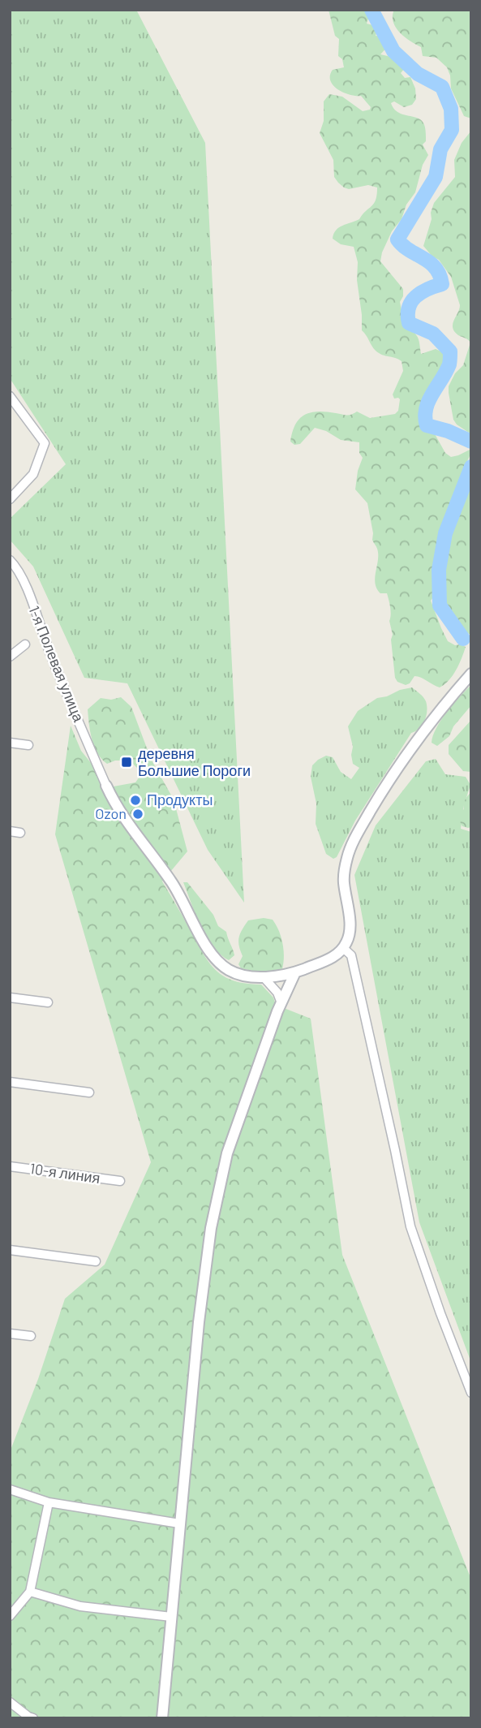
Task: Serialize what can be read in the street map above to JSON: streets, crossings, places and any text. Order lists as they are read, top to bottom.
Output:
{
  "streets": {
    "street": ["1-я Полевая улица", "10-я линия"]
  },
  "places": {
    "transit": ["деревня Большие Пороги"],
    "other": ["Продукты", "Ozon"]
  }
}
